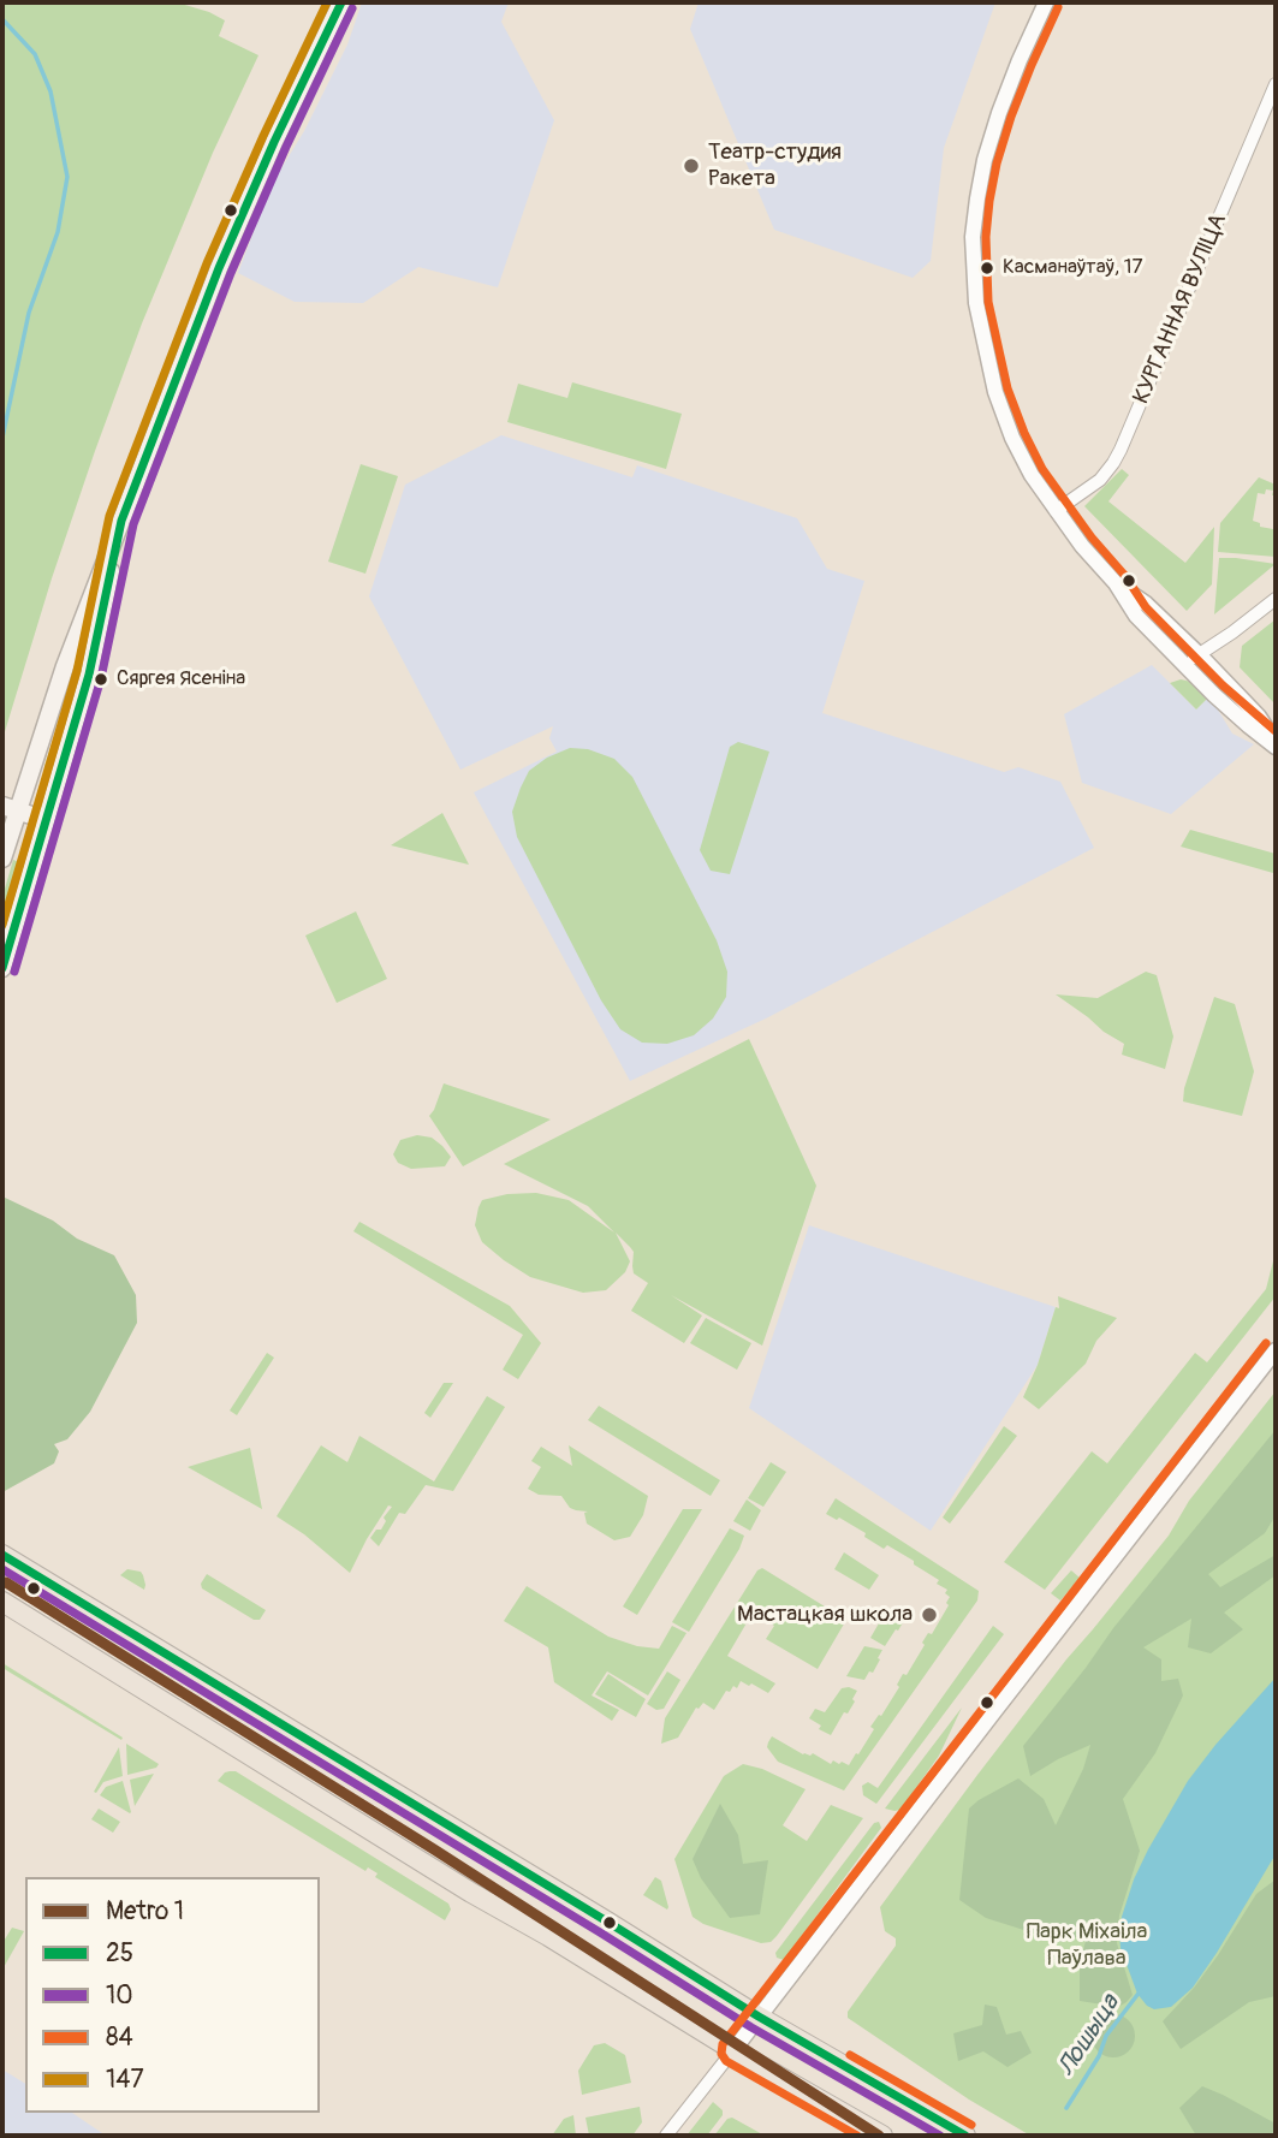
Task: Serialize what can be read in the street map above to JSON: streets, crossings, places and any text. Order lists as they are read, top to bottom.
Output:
{
  "streets": {
    "street": ["КУРГАННАЯ ВУЛІЦА"]
  },
  "water": ["Лошыца"],
  "parks": ["Парк Міхаіла Паўлава"],
  "places": [
    "Театр-студия Ракета",
    "Касманаўтаў, 17",
    "Сяргея Ясеніна",
    "Мастацкая школа"
  ],
  "lines": [
    "transit line 25",
    "transit line 147",
    "transit line 84",
    "transit line 10",
    "metro line 1"
  ],
  "legend": [
    "Metro 1",
    "25",
    "10",
    "84",
    "147"
  ]
}
